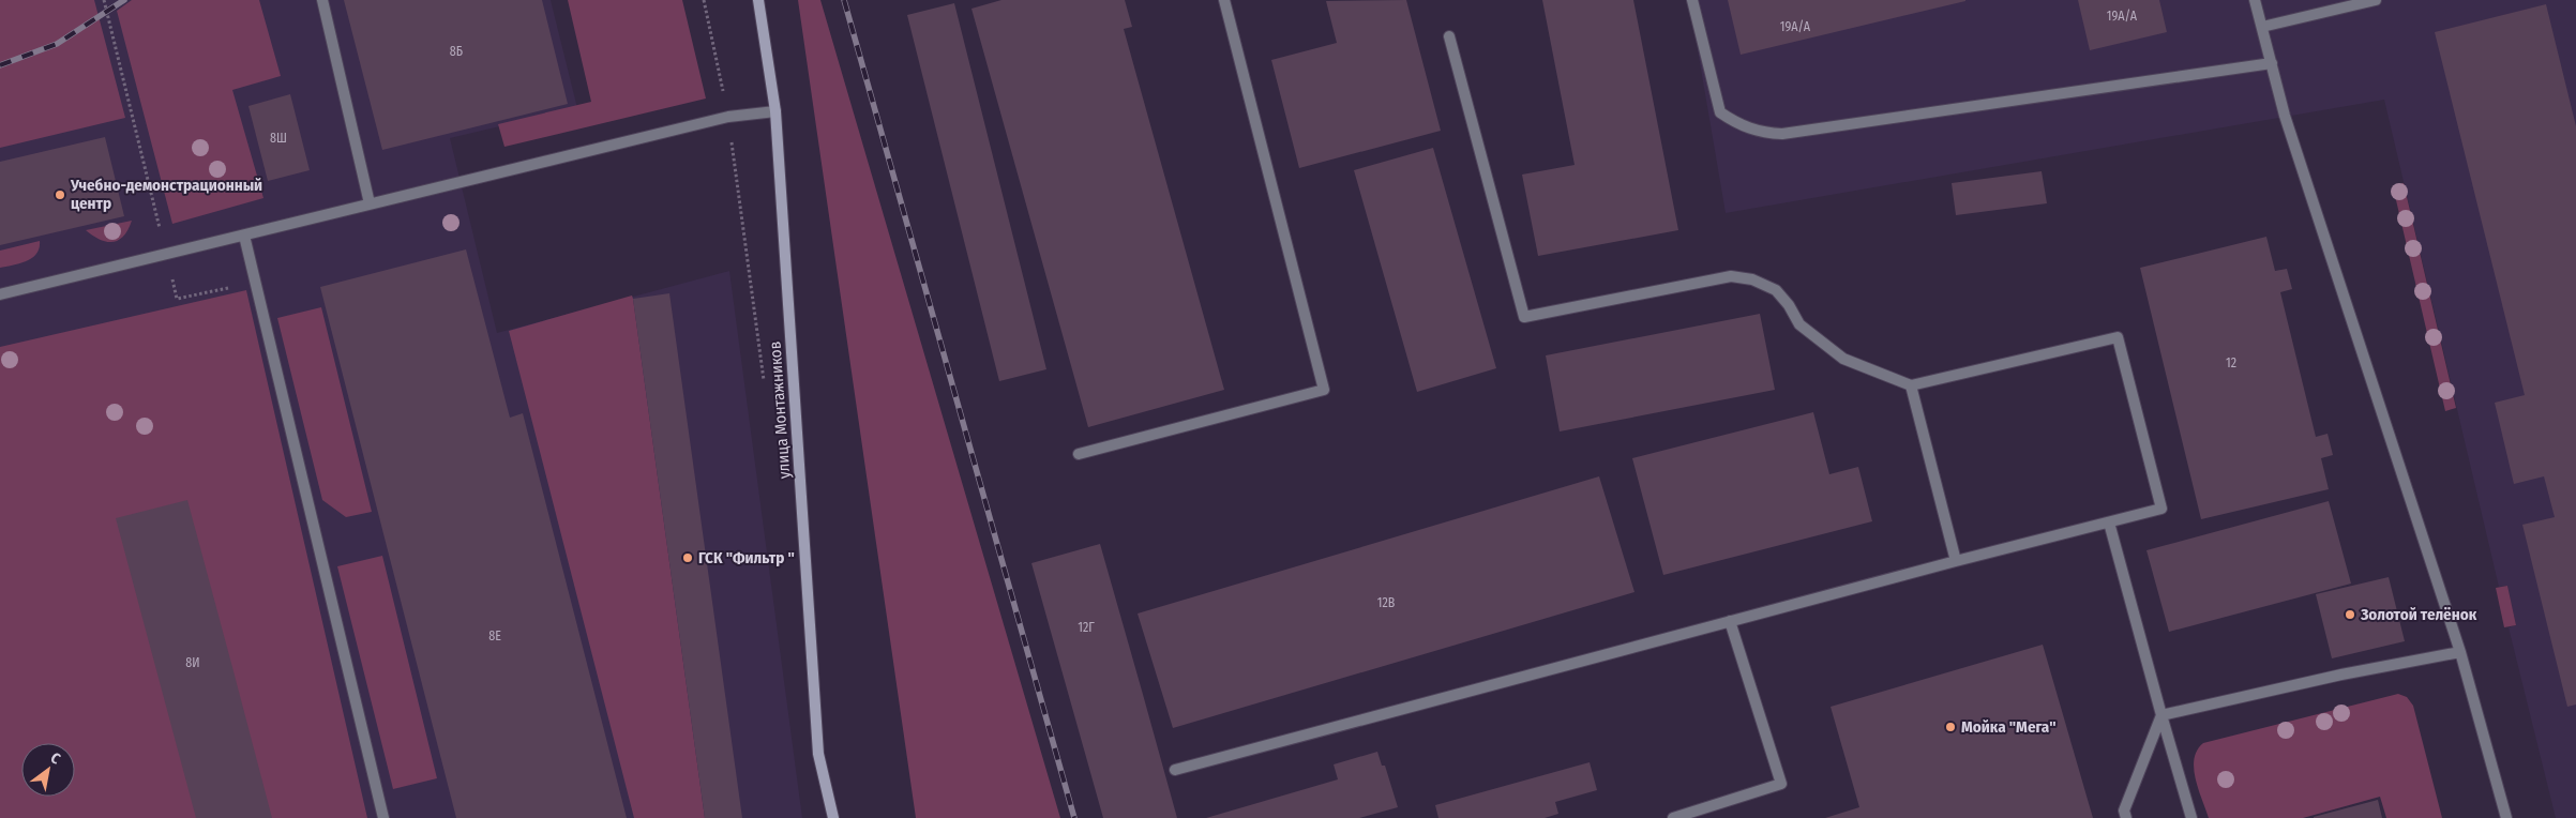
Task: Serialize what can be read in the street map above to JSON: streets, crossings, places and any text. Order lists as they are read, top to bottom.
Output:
{
  "streets": {
    "main road": ["улица Монтажников"]
  },
  "places": [
    "Учебно-демонстрационный центр",
    "ГСК \"Фильтр \"",
    "Золотой телёнок",
    "Мойка \"Мега\""
  ],
  "house_numbers": [
    "19А/А",
    "19А/А",
    "8Б",
    "8Ш",
    "12",
    "12В",
    "12Г",
    "8Е",
    "8И"
  ],
  "north": "top right"
}
